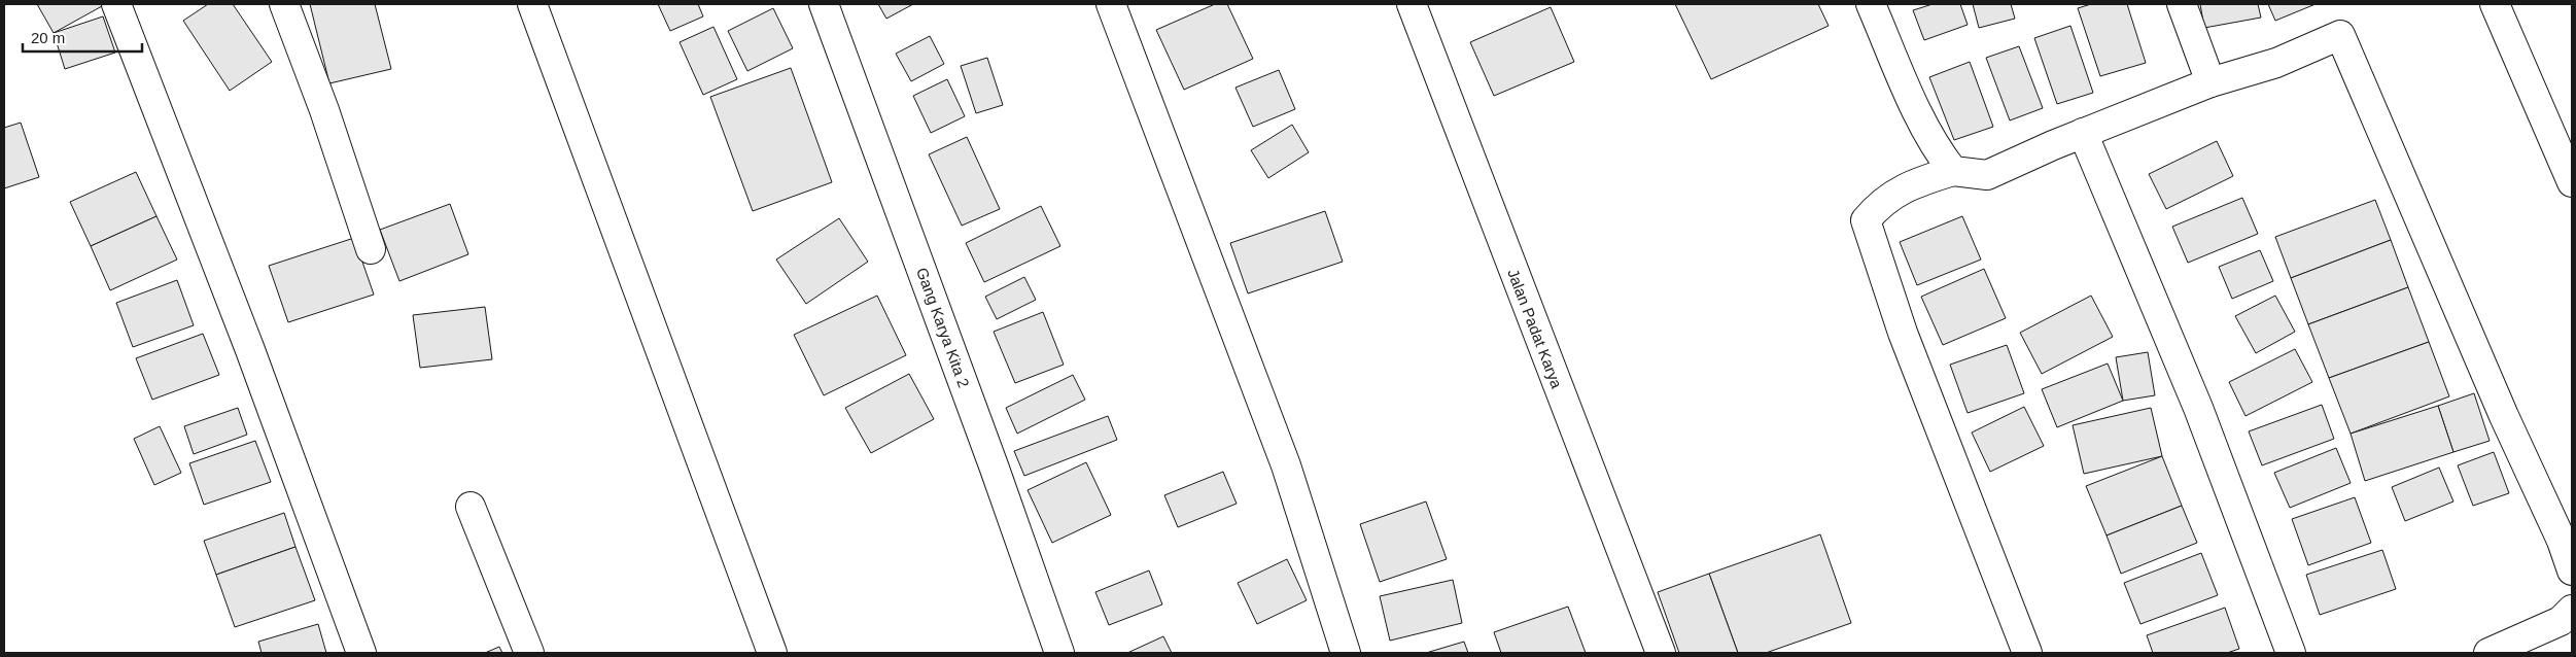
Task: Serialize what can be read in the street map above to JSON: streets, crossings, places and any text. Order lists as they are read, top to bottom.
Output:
{
  "streets": {
    "street": ["Gang Karya Kita 2", "Jalan Padat Karya"]
  },
  "scale_bar": "20 m"
}
